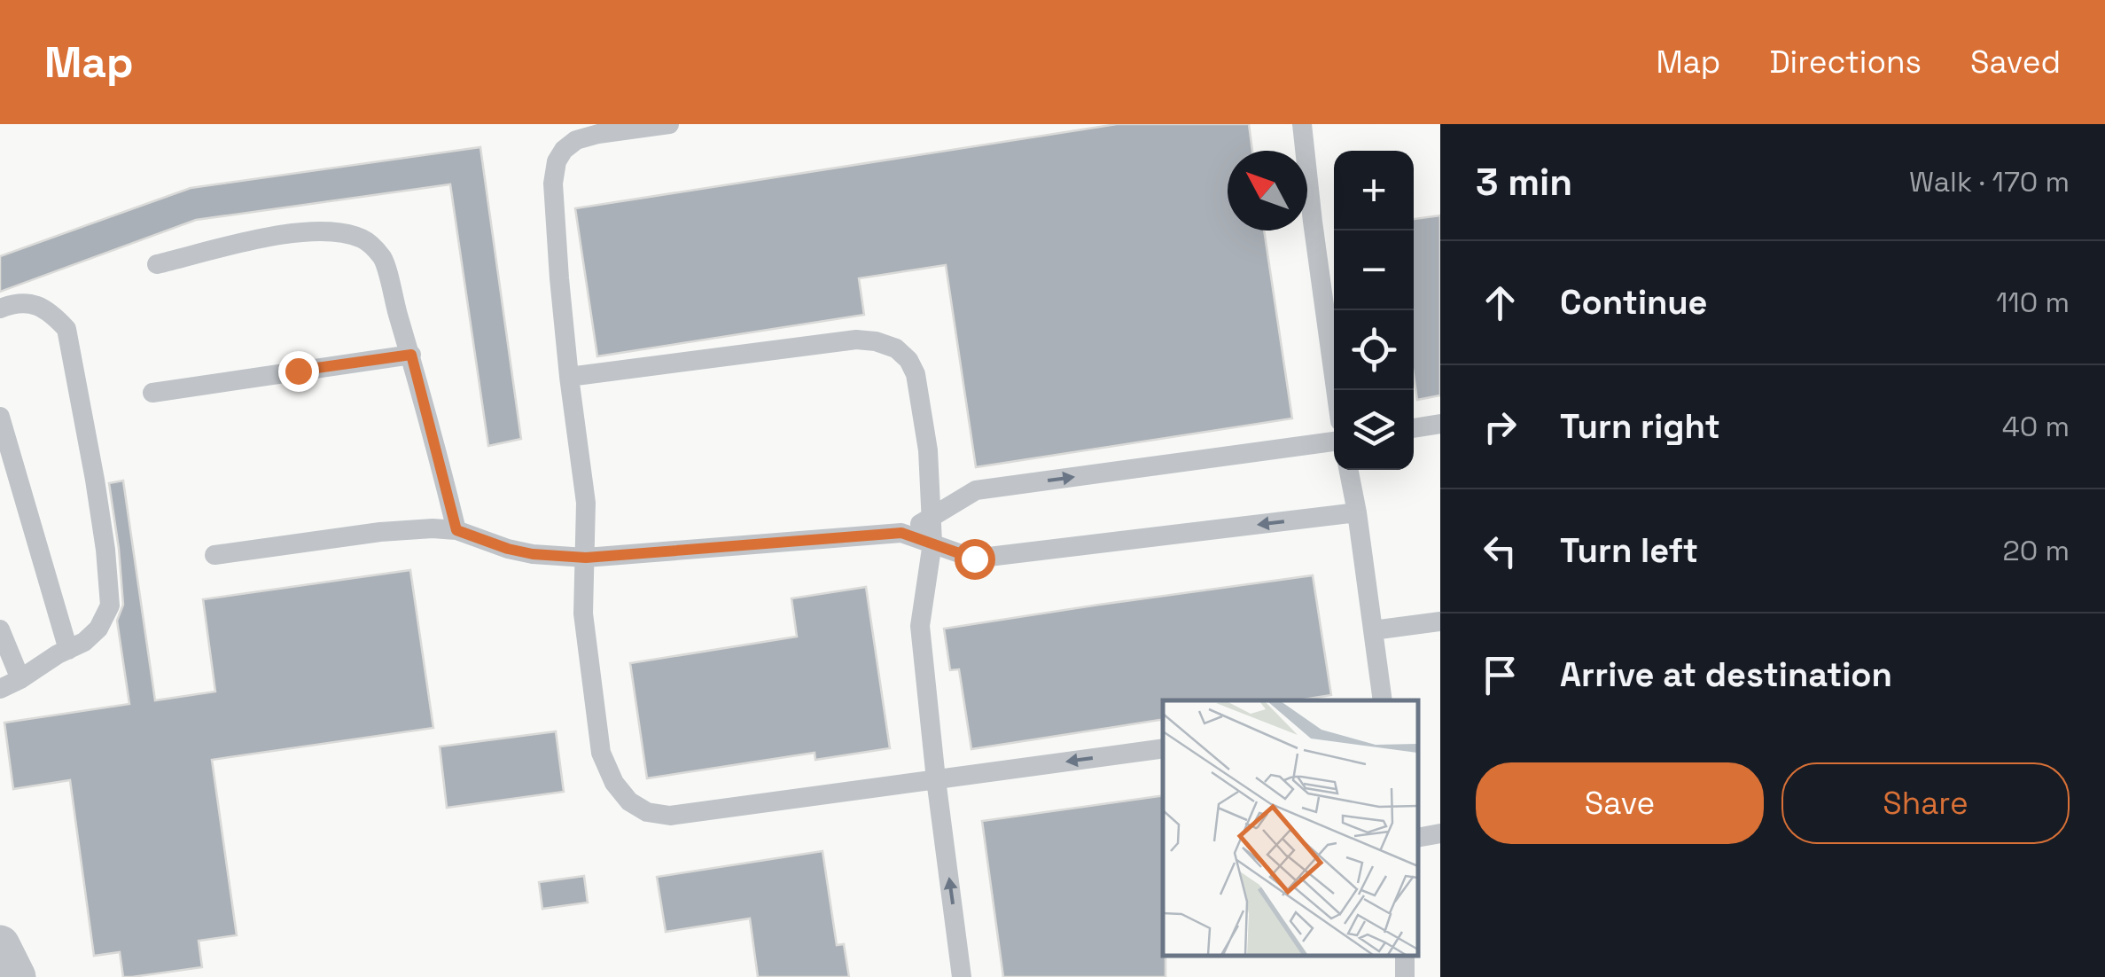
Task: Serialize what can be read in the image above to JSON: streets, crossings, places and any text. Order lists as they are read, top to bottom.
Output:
{
  "north": "top left",
  "page": {
    "header": "Map",
    "nav": ["Map", "Directions", "Saved"],
    "heading": ["3 min", "Walk · 170 m"],
    "map_buttons": ["+", "−"],
    "list": [
      ["Continue", "110 m"],
      ["Turn right", "40 m"],
      ["Turn left", "20 m"],
      "Arrive at destination"
    ],
    "buttons": ["Save", "Share"]
  }
}
